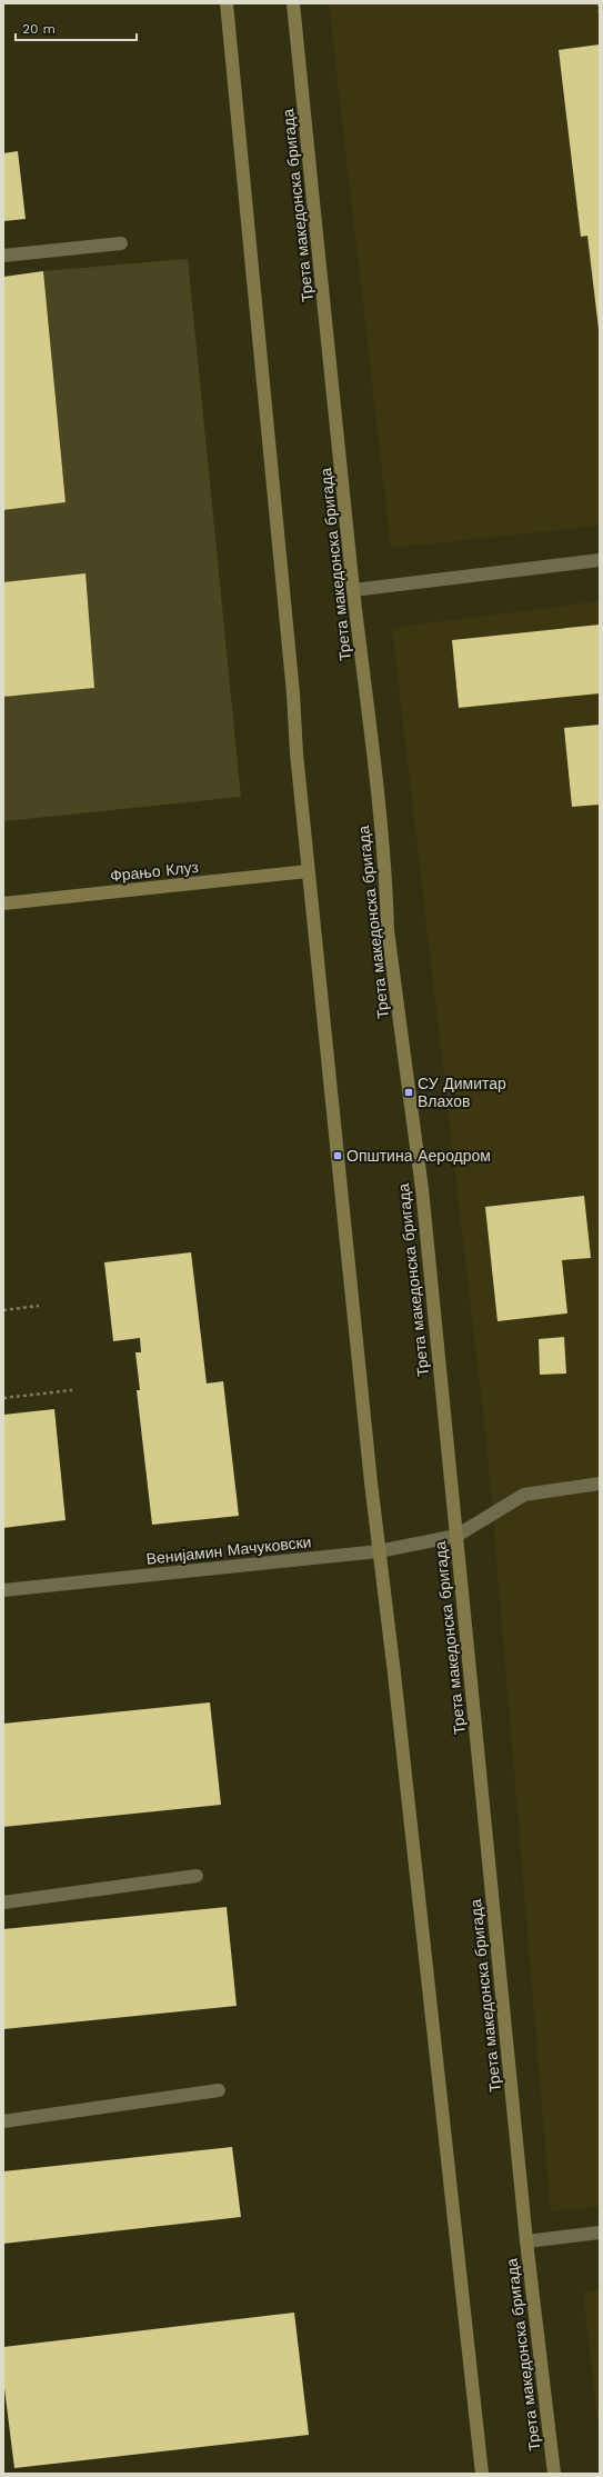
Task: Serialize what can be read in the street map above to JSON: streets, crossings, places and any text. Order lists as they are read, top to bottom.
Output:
{
  "streets": {
    "street": ["Трета македонска бригада", "Фрањо Клуз", "Венијамин Мачуковски"]
  },
  "crossings": [
    ["Трета македонска бригада", "Венијамин Мачуковски"]
  ],
  "places": {
    "transit": ["СУ Димитар Влахов", "Општина Аеродром"]
  },
  "scale_bar": "20 m"
}
